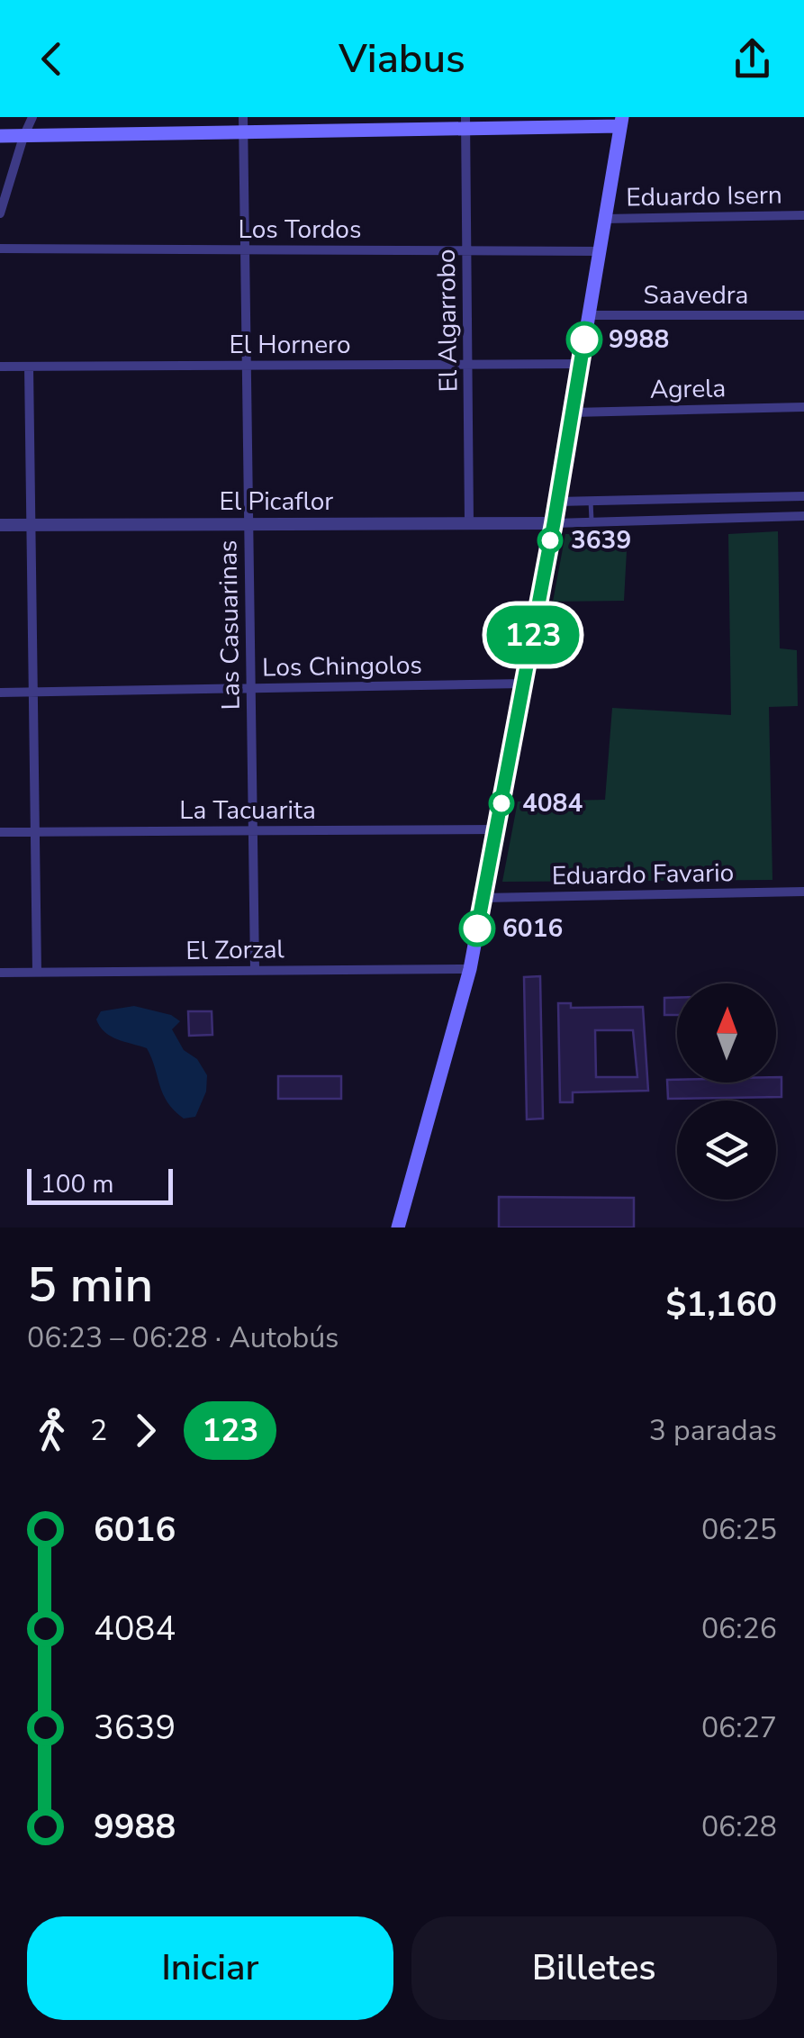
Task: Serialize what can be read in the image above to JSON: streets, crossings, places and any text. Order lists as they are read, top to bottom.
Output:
{
  "streets": {
    "street": [
      "Eduardo Isern",
      "Los Tordos",
      "Saavedra",
      "El Algarrobo",
      "El Hornero",
      "Agrela",
      "El Picaflor",
      "Las Casuarinas",
      "Los Chingolos",
      "La Tacuarita",
      "Eduardo Favario",
      "El Zorzal"
    ]
  },
  "crossings": [
    ["Los Tordos", "El Algarrobo"],
    ["Los Tordos", "Las Casuarinas"],
    ["El Algarrobo", "El Hornero"],
    ["El Algarrobo", "El Picaflor"],
    ["El Hornero", "Las Casuarinas"],
    ["El Picaflor", "Las Casuarinas"],
    ["Las Casuarinas", "Los Chingolos"],
    ["Las Casuarinas", "La Tacuarita"],
    ["Las Casuarinas", "El Zorzal"]
  ],
  "places": [
    "9988",
    "3639",
    "4084",
    "6016"
  ],
  "lines": ["bus line 123"],
  "scale_bar": "100 m",
  "north": "top",
  "page": {
    "header": "Viabus",
    "on_map": "123",
    "scale": "100 m",
    "heading": ["5 min", "06:23 – 06:28 · Autobús", "$1,160"],
    "legs": ["2", "123", "3 paradas"],
    "list": [
      {
        "name": "6016",
        "value": "06:25"
      },
      {
        "name": "4084",
        "value": "06:26"
      },
      {
        "name": "3639",
        "value": "06:27"
      },
      {
        "name": "9988",
        "value": "06:28"
      }
    ],
    "buttons": ["Iniciar", "Billetes"]
  }
}
